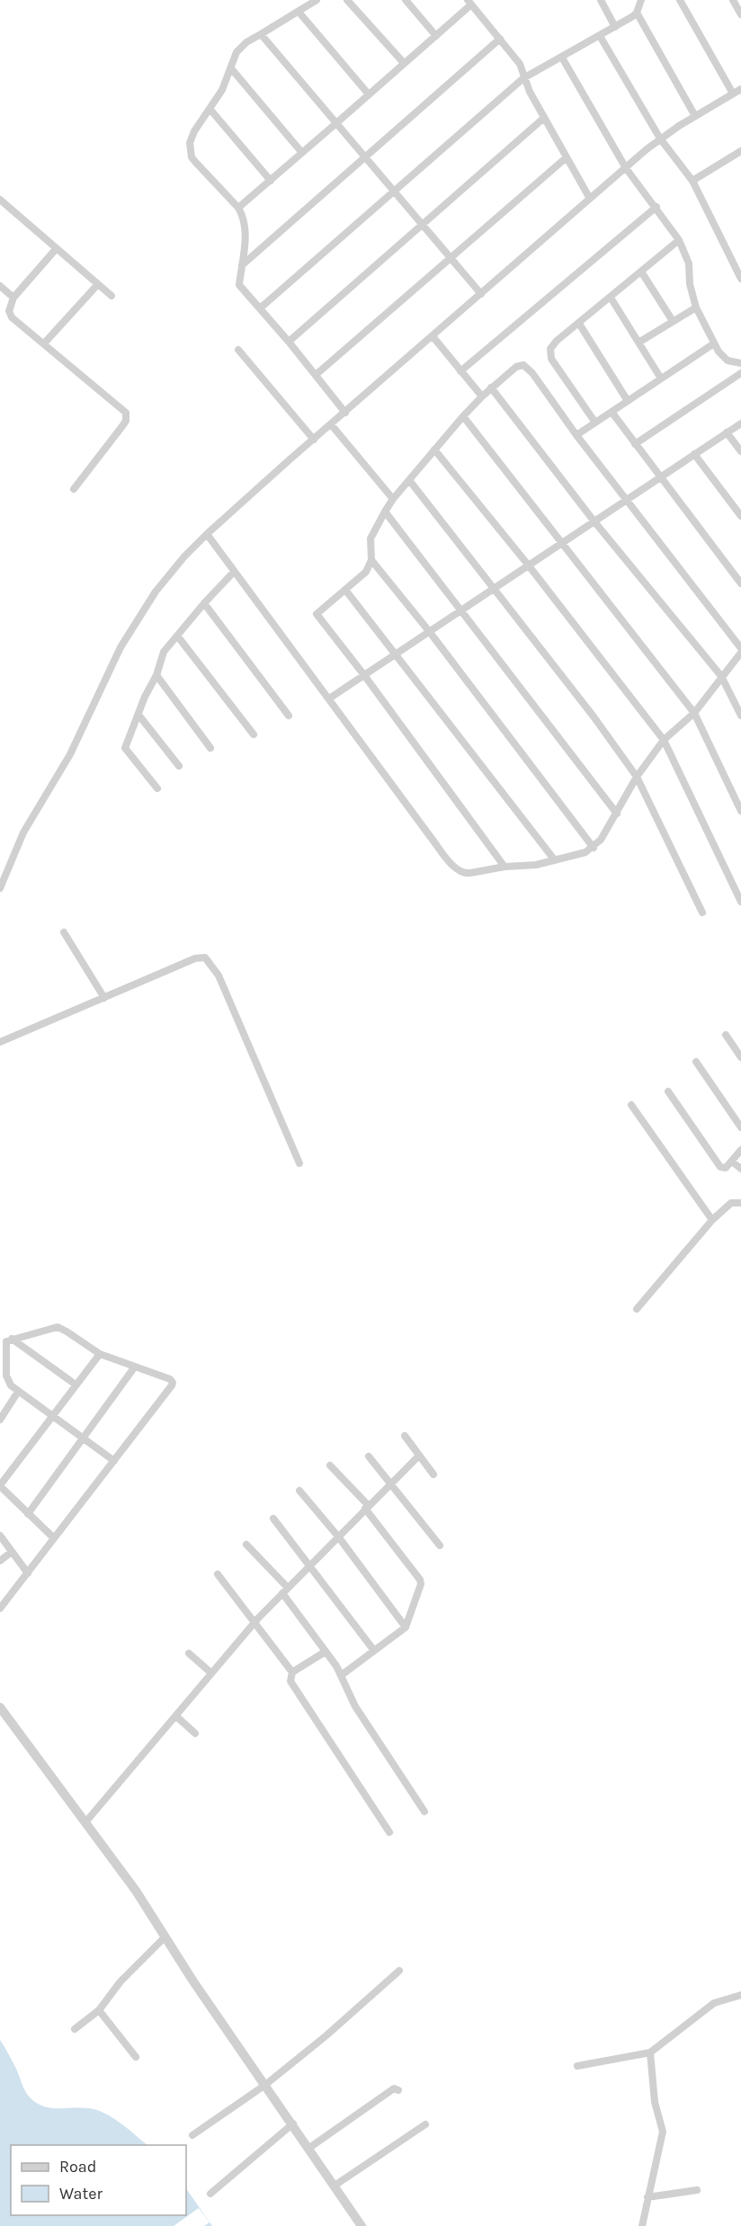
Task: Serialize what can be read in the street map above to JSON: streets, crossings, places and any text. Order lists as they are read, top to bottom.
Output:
{
  "legend": ["Road", "Water"]
}
